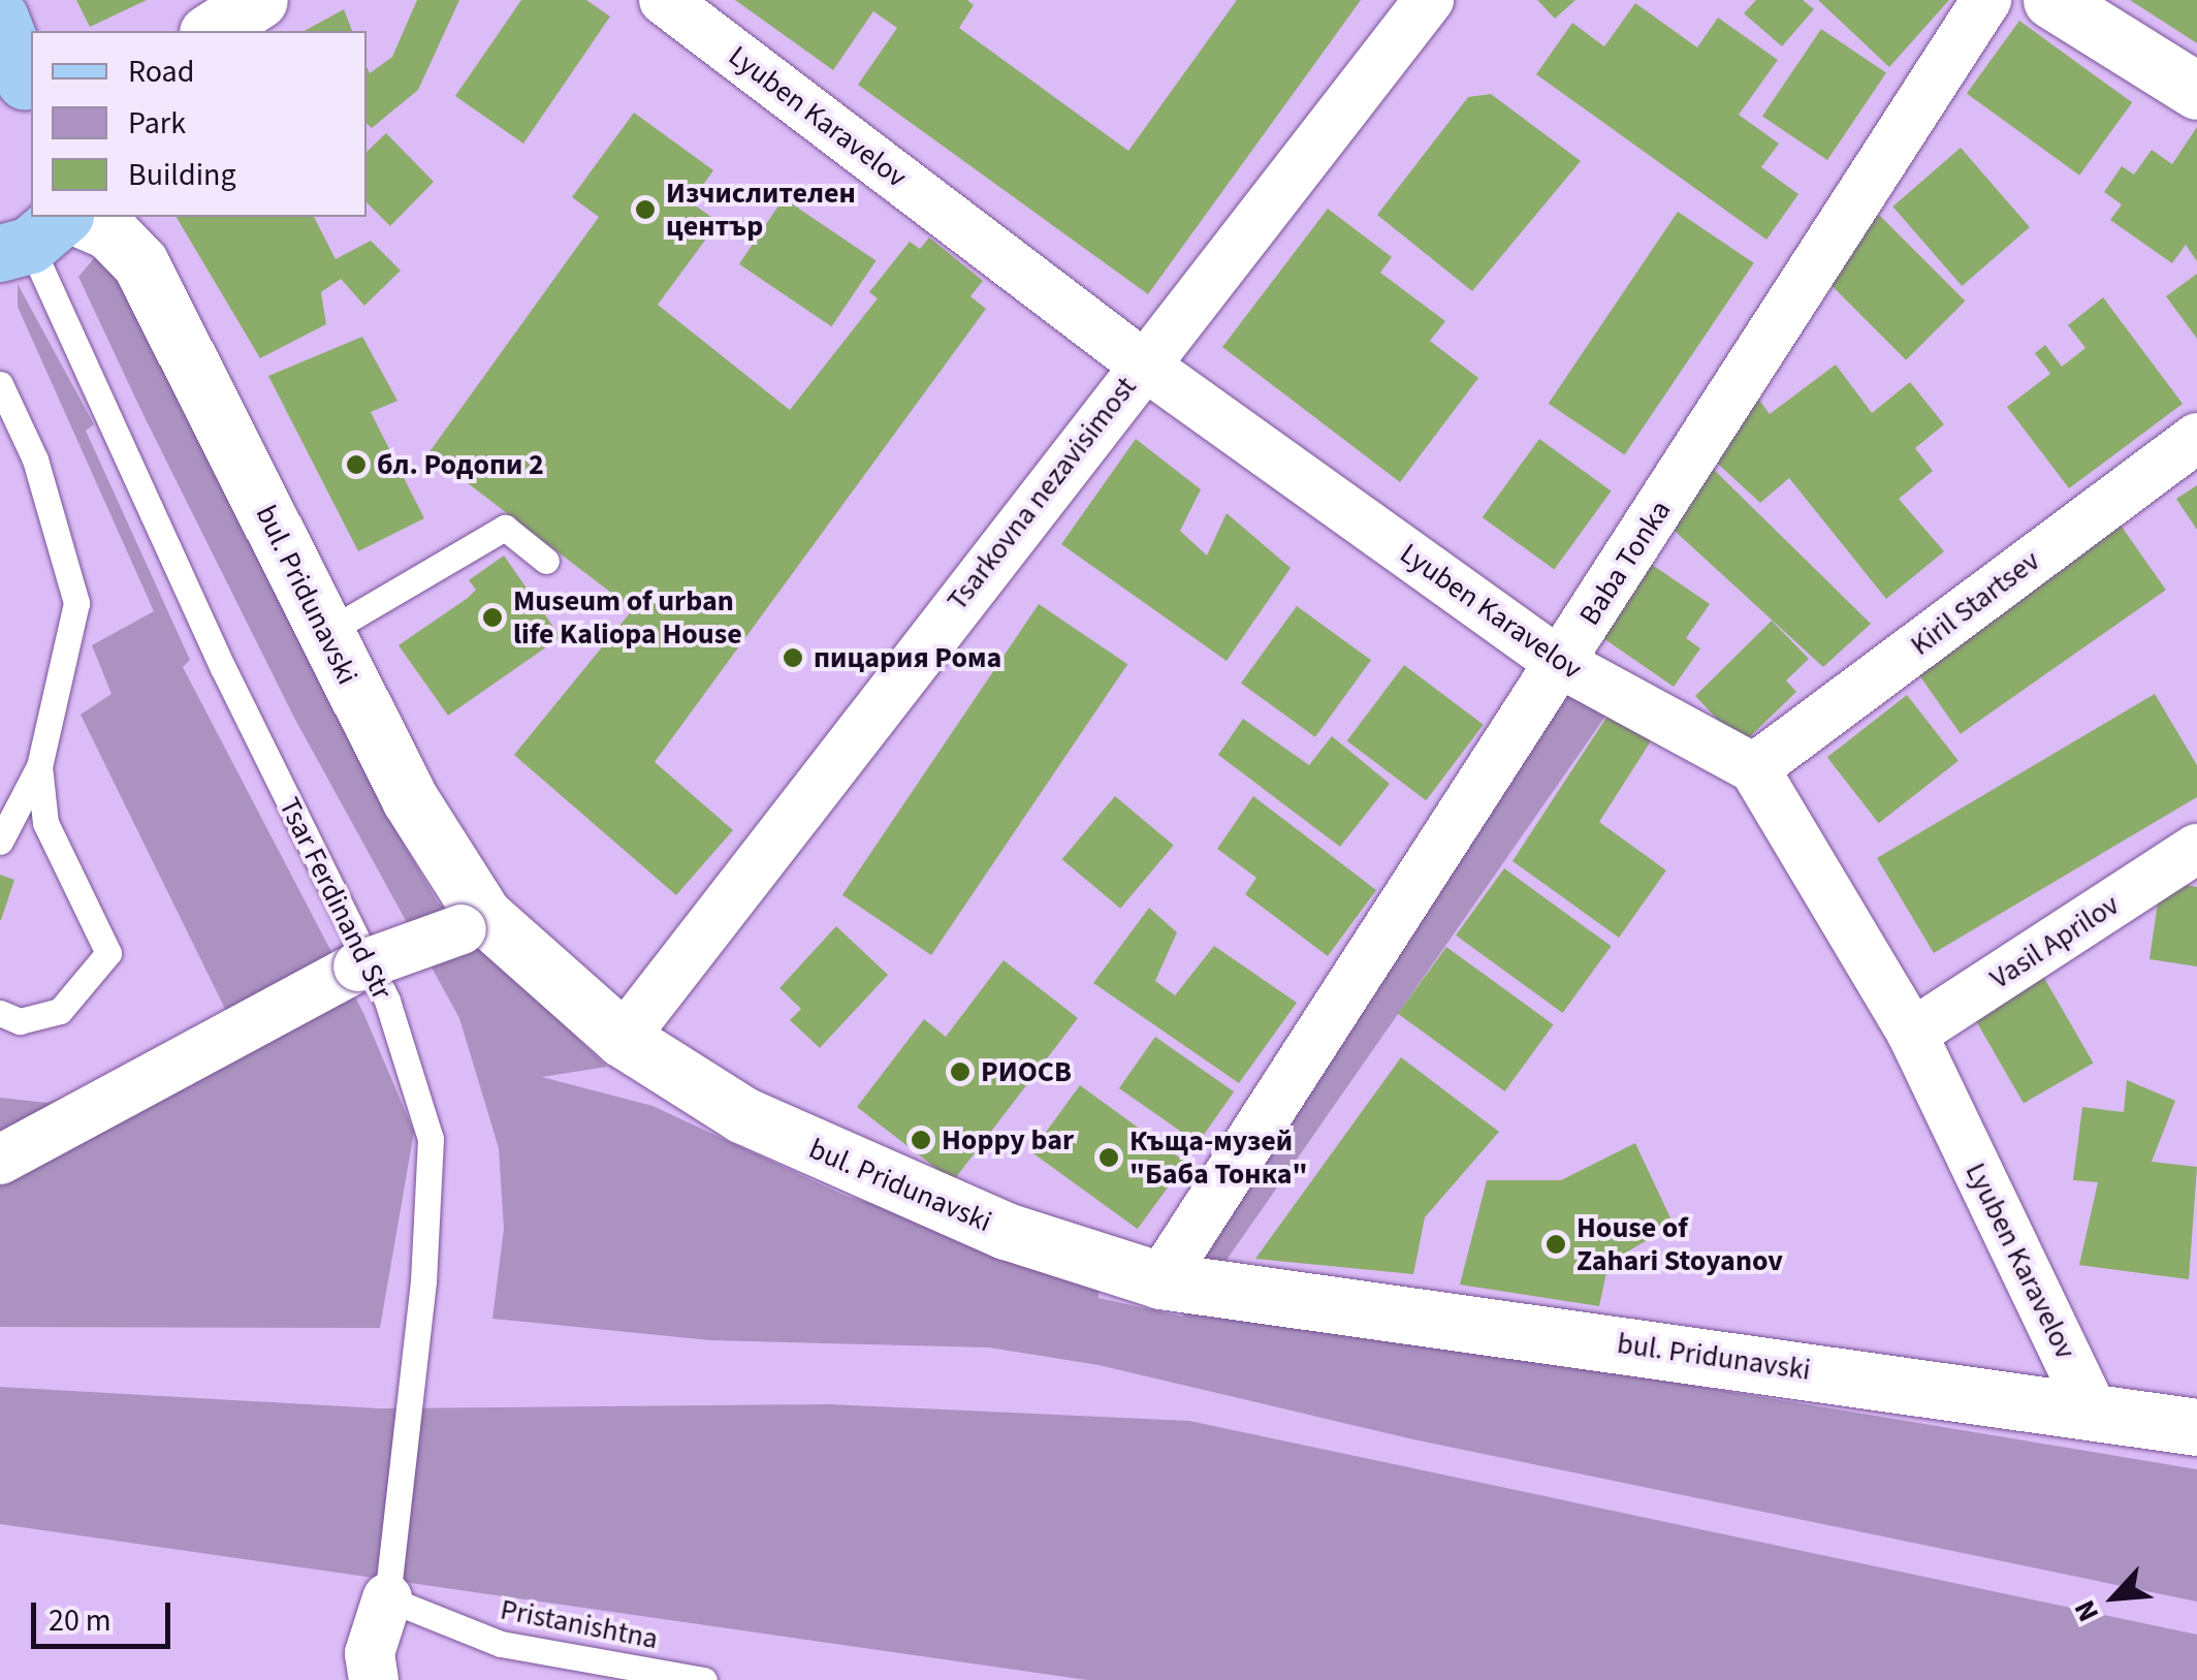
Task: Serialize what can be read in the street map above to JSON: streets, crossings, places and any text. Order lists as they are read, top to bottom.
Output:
{
  "streets": {
    "main road": ["bul. Pridunavski"],
    "street": [
      "Lyuben Karavelov",
      "Tsarkovna nezavisimost",
      "Baba Tonka",
      "Kiril Startsev",
      "Vasil Aprilov"
    ],
    "lane": ["Tsar Ferdinand Str", "Pristanishtna"]
  },
  "crossings": [
    ["Lyuben Karavelov", "Tsarkovna nezavisimost"],
    ["Lyuben Karavelov", "Baba Tonka"],
    ["Lyuben Karavelov", "bul. Pridunavski"],
    ["Lyuben Karavelov", "Kiril Startsev"],
    ["Lyuben Karavelov", "Vasil Aprilov"],
    ["Tsarkovna nezavisimost", "bul. Pridunavski"],
    ["Baba Tonka", "bul. Pridunavski"],
    ["bul. Pridunavski", "Tsar Ferdinand Str"],
    ["Tsar Ferdinand Str", "Pristanishtna"]
  ],
  "places": [
    "Изчислителен център",
    "бл. Родопи 2",
    "Museum of urban life Kaliopa House",
    "пицария Рома",
    "РИОСВ",
    "Hoppy bar",
    "Къща-музей \"Баба Тонка\"",
    "House of Zahari Stoyanov"
  ],
  "legend": ["Road", "Park", "Building"],
  "scale_bar": "20 m",
  "north": "bottom left"
}
